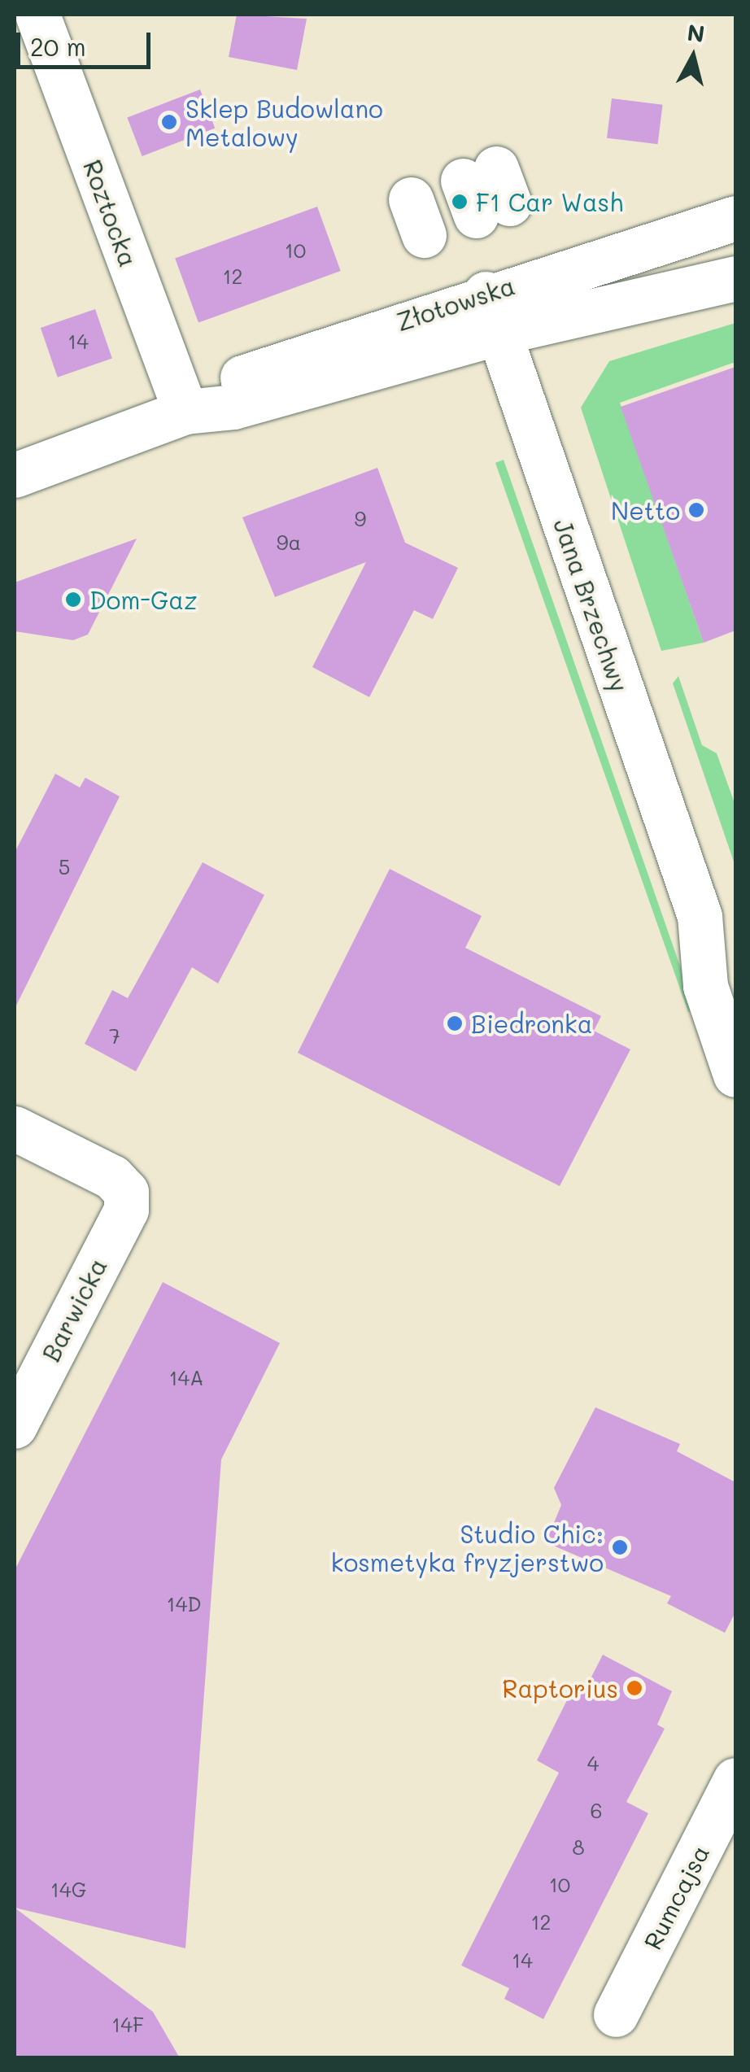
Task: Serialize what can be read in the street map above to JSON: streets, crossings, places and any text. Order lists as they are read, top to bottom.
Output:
{
  "streets": {
    "street": [
      "Roztocka",
      "Złotowska",
      "Jana Brzechwy",
      "Barwicka",
      "Rumcajsa"
    ]
  },
  "crossings": [
    ["Roztocka", "Złotowska"],
    ["Złotowska", "Jana Brzechwy"]
  ],
  "places": [
    "Sklep Budowlano Metalowy",
    "F1 Car Wash",
    "Netto",
    "Dom-Gaz",
    "Biedronka",
    "Studio Chic: kosmetyka fryzjerstwo",
    "Raptorius"
  ],
  "house_numbers": [
    "10",
    "12",
    "14",
    "9",
    "9a",
    "5",
    "7",
    "14A",
    "14D",
    "4",
    "6",
    "8",
    "10",
    "14G",
    "12",
    "14",
    "14F"
  ],
  "scale_bar": "20 m",
  "north": "top"
}
